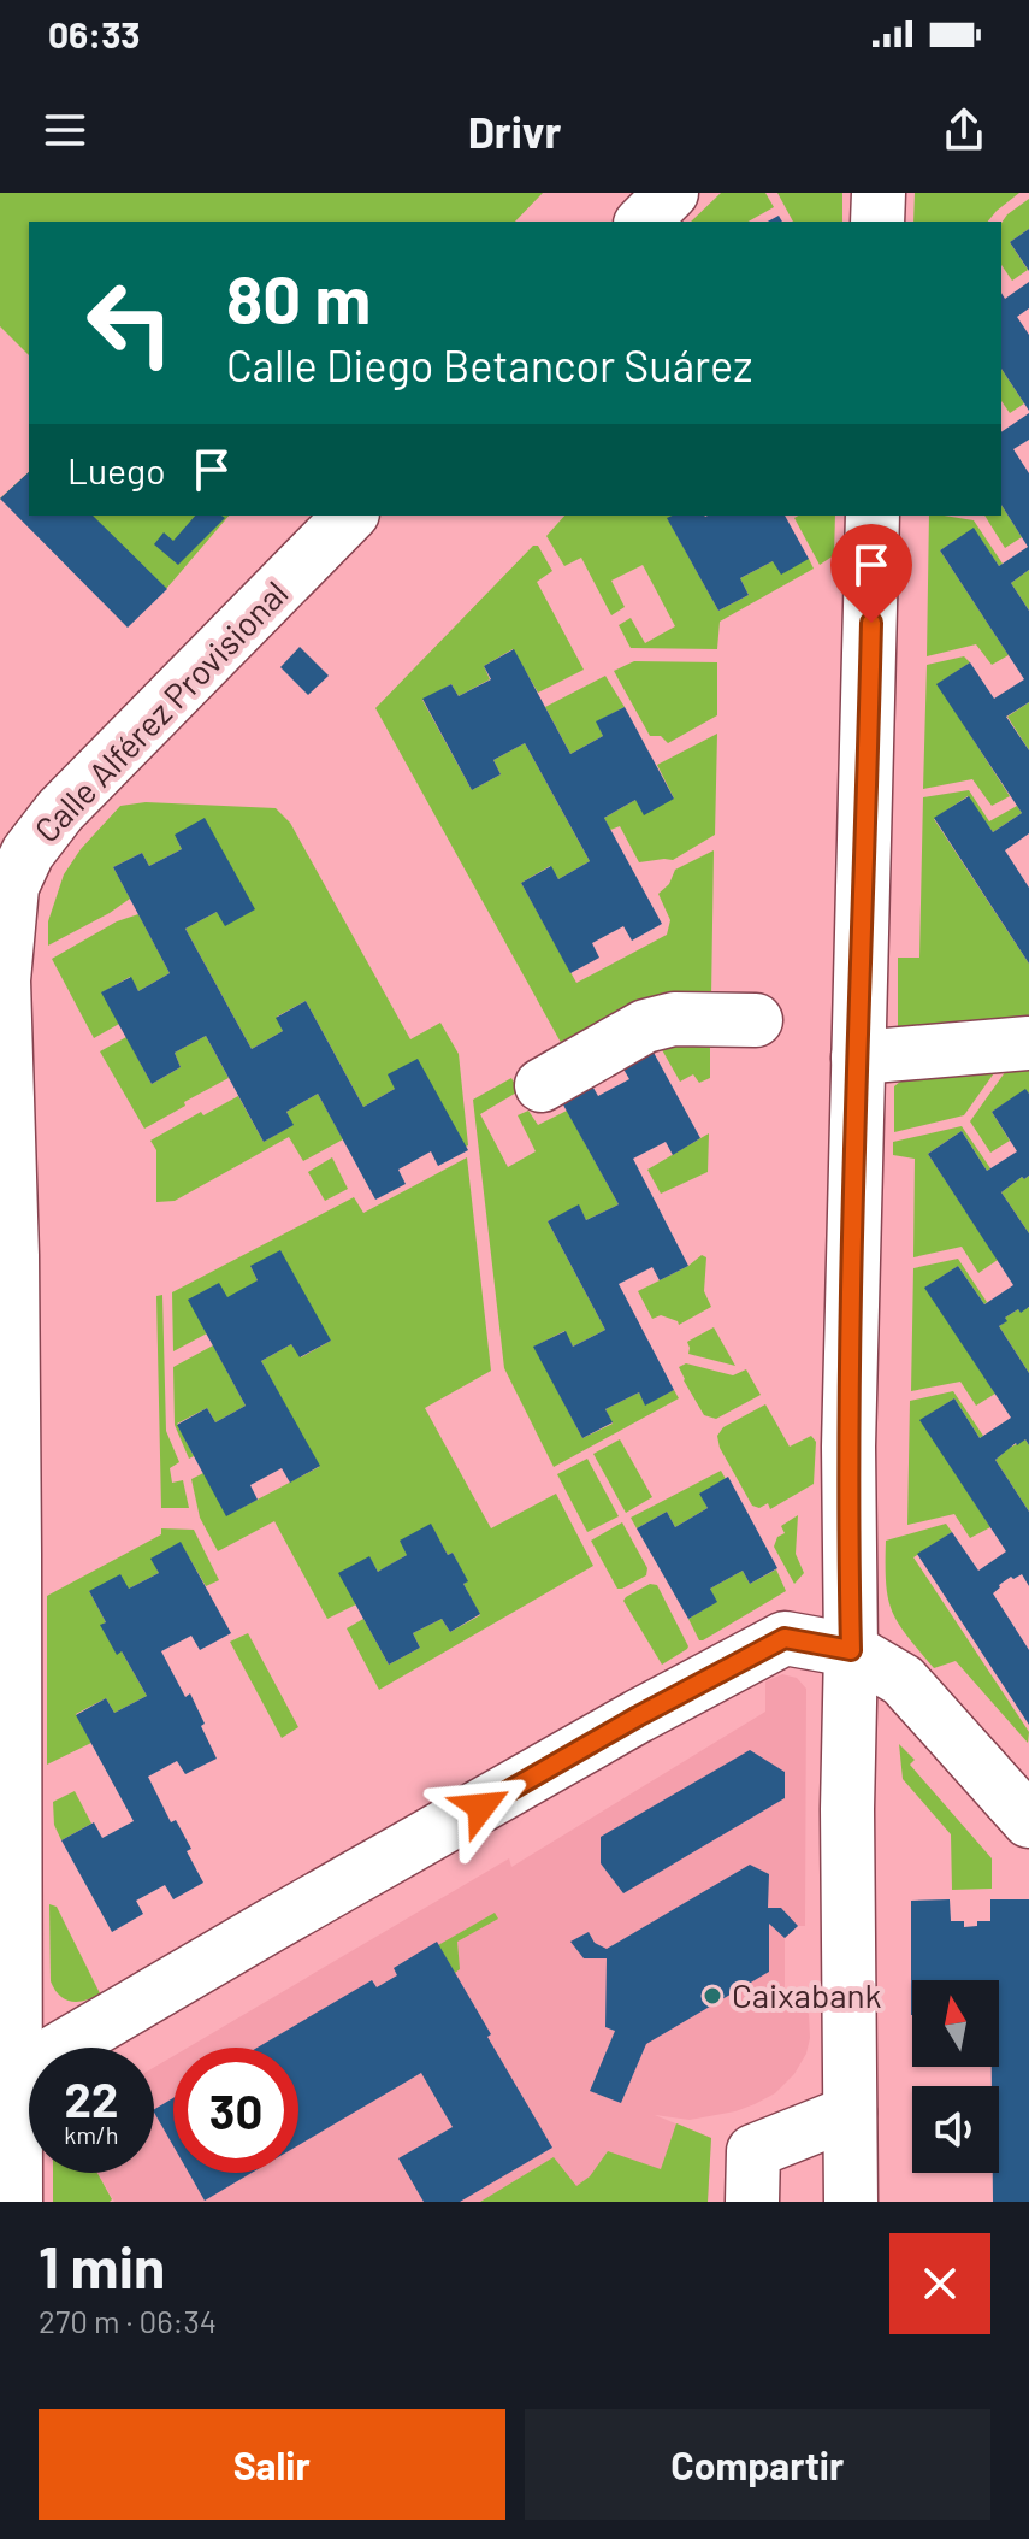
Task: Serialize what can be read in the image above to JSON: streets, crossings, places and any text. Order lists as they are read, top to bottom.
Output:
{
  "streets": {
    "street": ["Calle Alférez Provisional"]
  },
  "places": ["Caixabank"],
  "north": "top",
  "page": {
    "status": "06:33",
    "header": "Drivr",
    "turn": ["80 m", "Calle Diego Betancor Suárez"],
    "then": "Luego",
    "speed": "22 km/h",
    "limit": "30",
    "heading": ["1 min", "270 m · 06:34"],
    "buttons": ["Salir", "Compartir"]
  }
}
